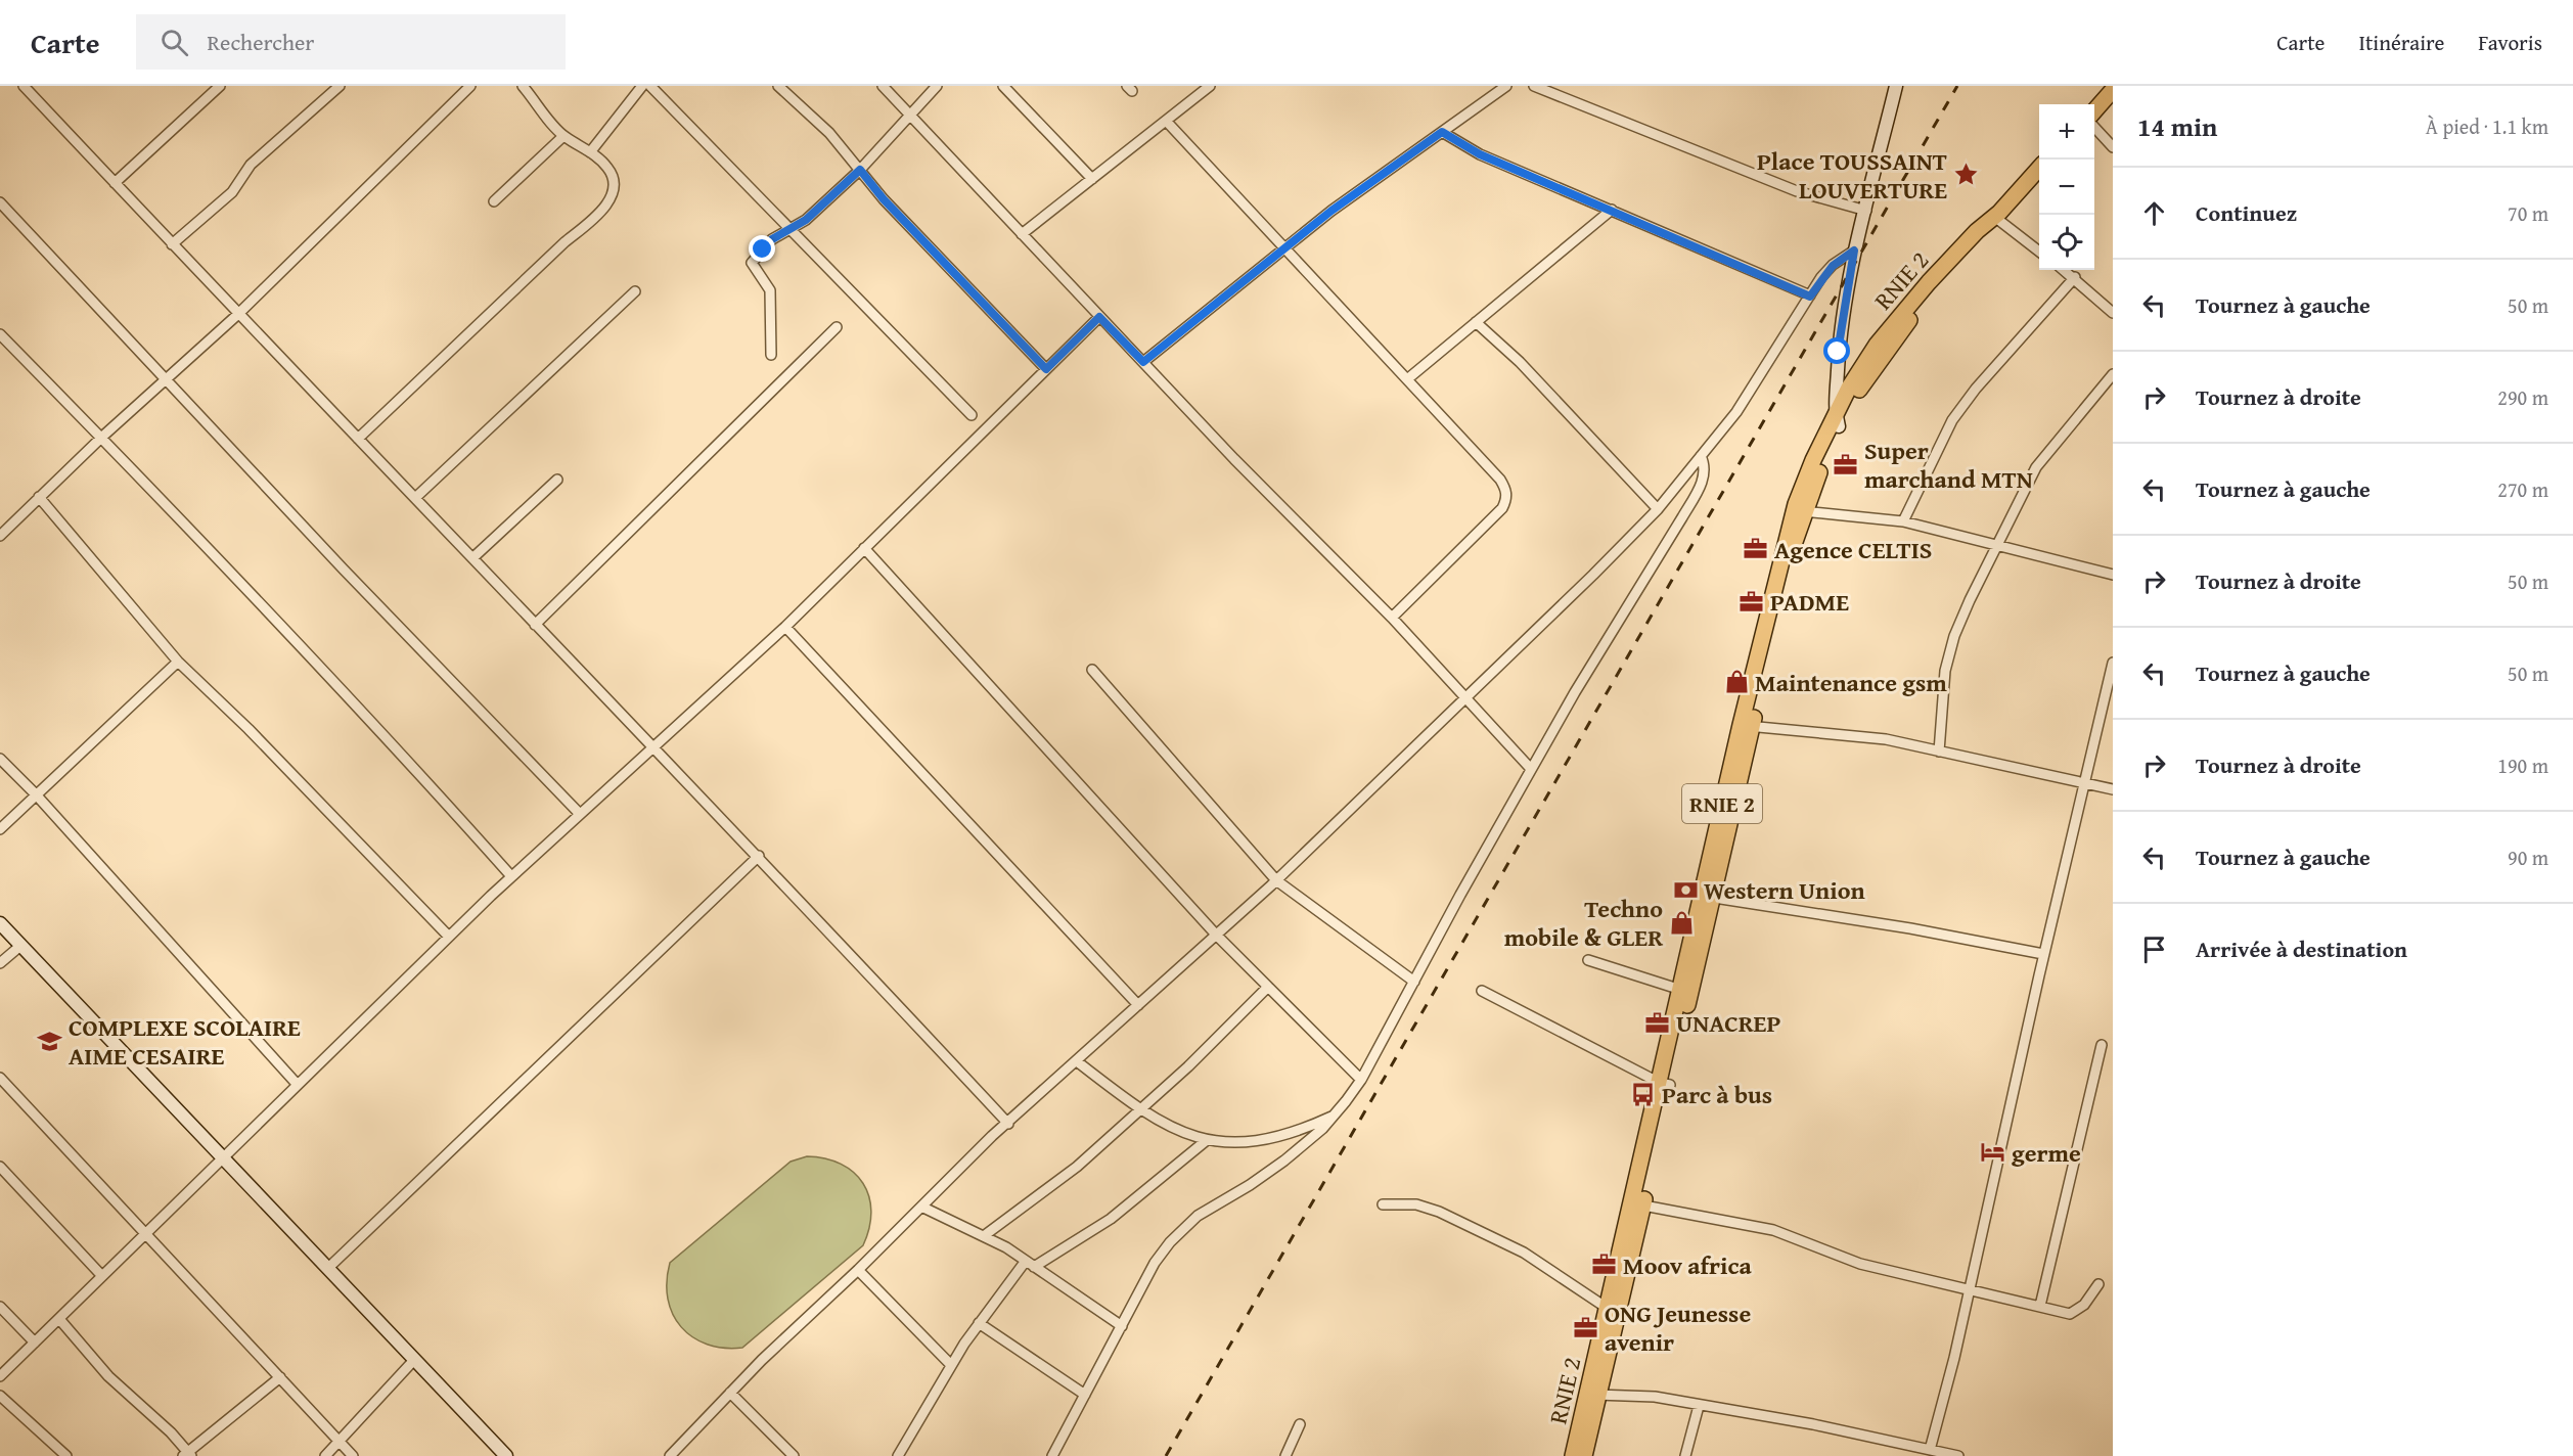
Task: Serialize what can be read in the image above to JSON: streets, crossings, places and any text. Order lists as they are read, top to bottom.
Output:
{
  "streets": {
    "highway": ["RNIE 2"]
  },
  "places": {
    "place": ["Place TOUSSAINT LOUVERTURE"],
    "office": [
      "Super marchand MTN",
      "Agence CELTIS",
      "PADME",
      "UNACREP",
      "Moov africa",
      "ONG Jeunesse avenir"
    ],
    "shop": ["Maintenance gsm", "Techno mobile & GLER"],
    "bank": ["Western Union"],
    "school or university": ["COMPLEXE SCOLAIRE AIME CESAIRE"],
    "bus stop": ["Parc à bus"],
    "hotel": ["germe"]
  },
  "page": {
    "header": "Carte",
    "search": "Rechercher",
    "nav": ["Carte", "Itinéraire", "Favoris"],
    "heading": ["14 min", "À pied · 1.1 km"],
    "map_buttons": ["+", "−"],
    "list": [
      ["Continuez", "70 m"],
      ["Tournez à gauche", "50 m"],
      ["Tournez à droite", "290 m"],
      ["Tournez à gauche", "270 m"],
      ["Tournez à droite", "50 m"],
      ["Tournez à gauche", "50 m"],
      ["Tournez à droite", "190 m"],
      ["Tournez à gauche", "90 m"],
      "Arrivée à destination"
    ]
  }
}
